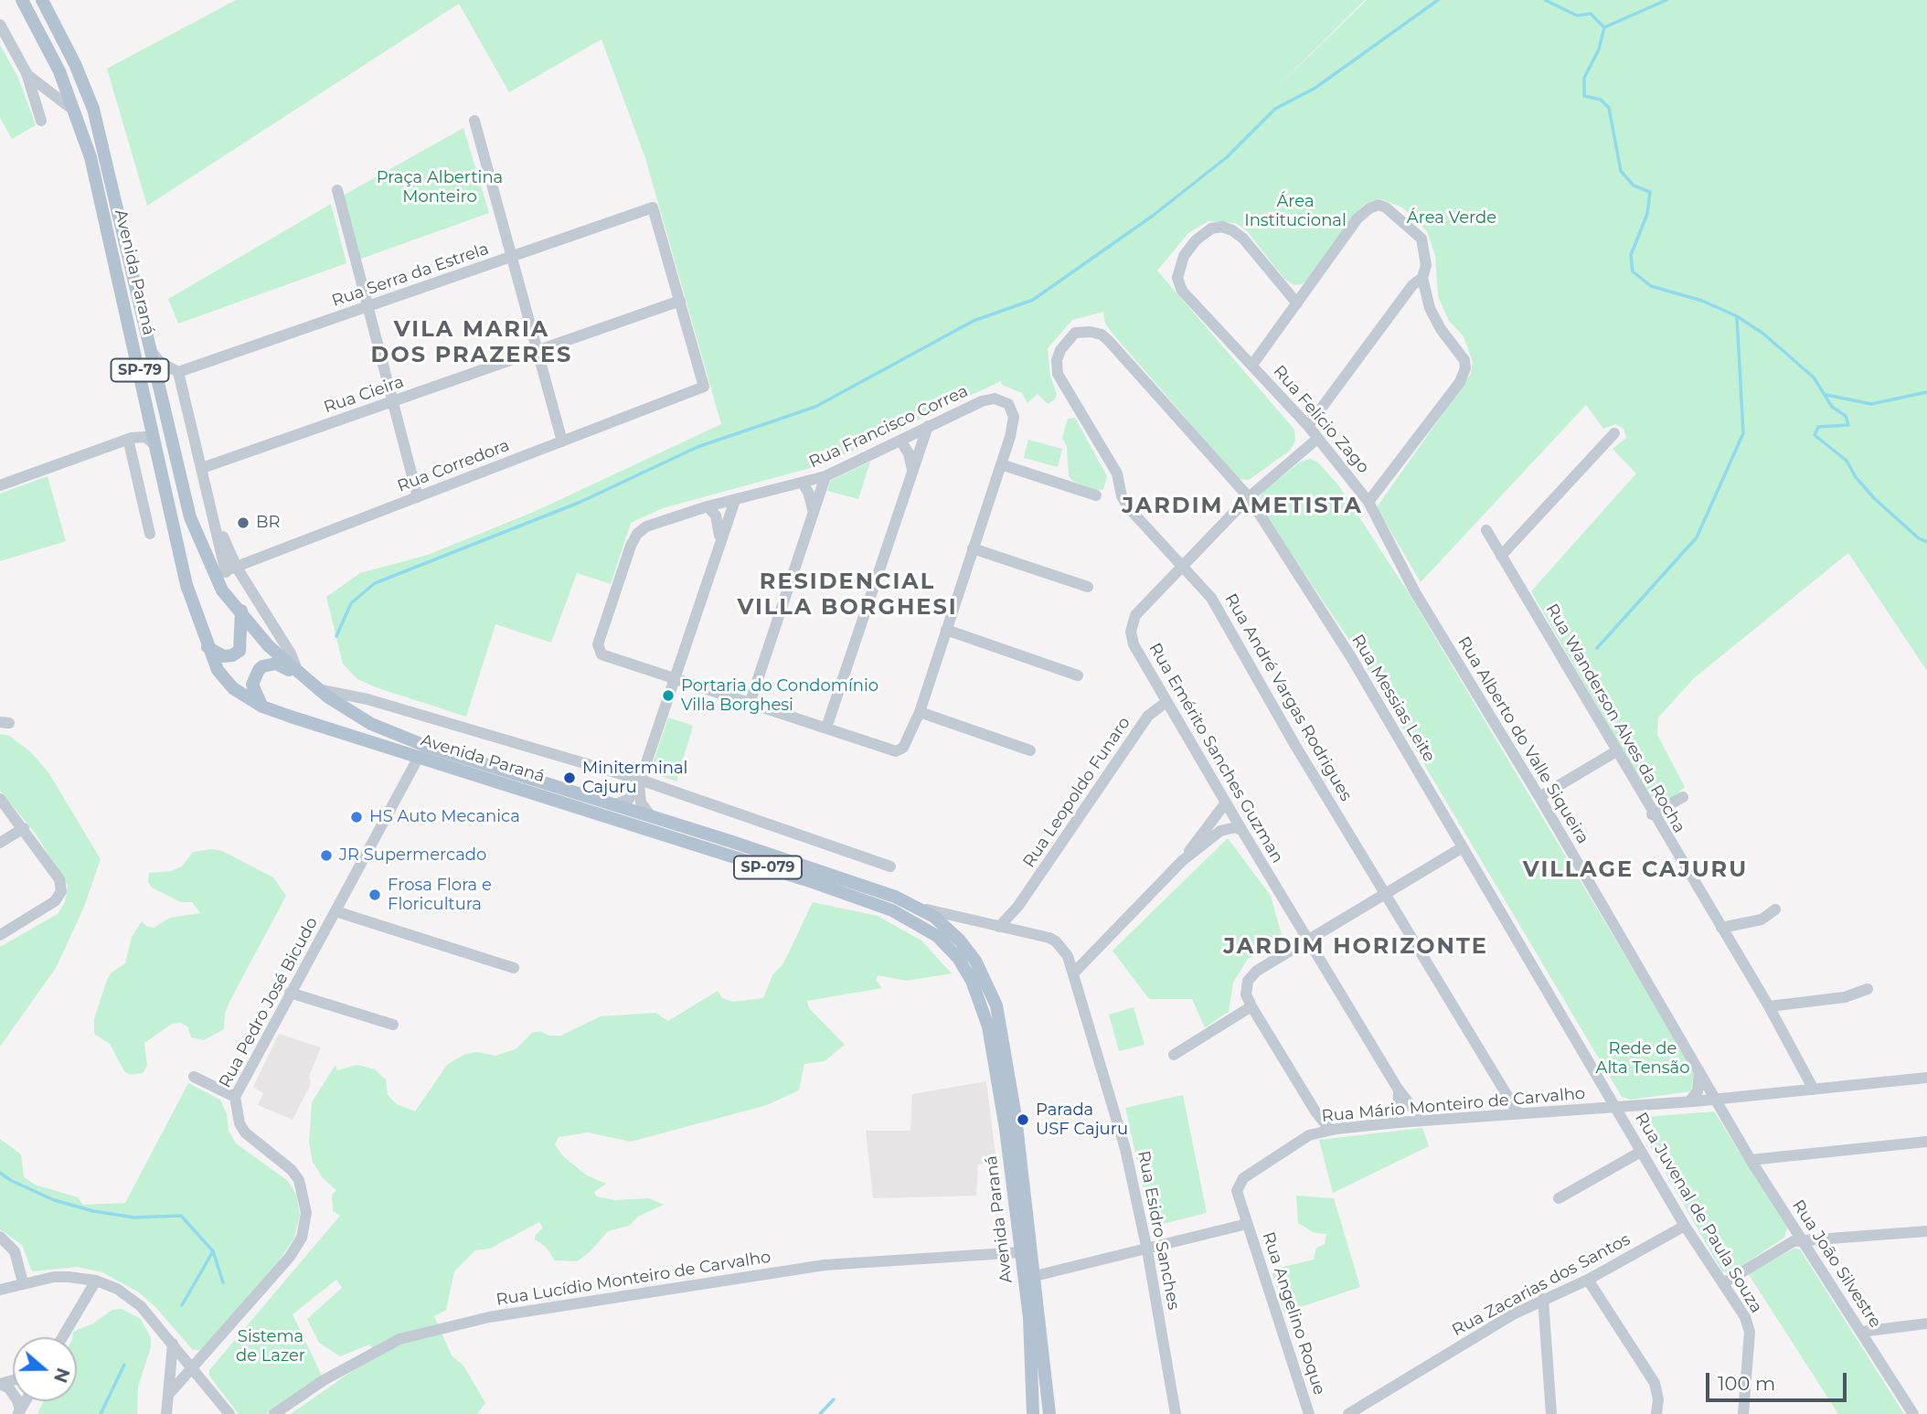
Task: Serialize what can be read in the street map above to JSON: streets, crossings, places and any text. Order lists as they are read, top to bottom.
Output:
{
  "streets": {
    "main road": ["Avenida Paraná", "SP-79", "SP-079"],
    "street": [
      "Rua Serra da Estrela",
      "Rua Cieira",
      "Rua Felício Zago",
      "Rua Francisco Correa",
      "Rua Corredora",
      "Rua André Vargas Rodrigues",
      "Rua Messias Leite",
      "Rua Wanderson Alves da Rocha",
      "Rua Alberto do Valle Siqueira",
      "Rua Emérito Sanches Guzman",
      "Rua Leopoldo Funaro",
      "Rua Pedro José Bicudo",
      "Rua Mário Monteiro de Carvalho",
      "Rua Juvenal de Paula Souza",
      "Rua Esidro Sanches",
      "Rua João Silvestre",
      "Rua Lucídio Monteiro de Carvalho",
      "Rua Zacarias dos Santos",
      "Rua Angelino Roque"
    ]
  },
  "crossings": [
    ["Avenida Paraná", "Rua Serra da Estrela"],
    ["Avenida Paraná", "Rua Cieira"],
    ["Avenida Paraná", "Rua Corredora"],
    ["Avenida Paraná", "SP-079"],
    ["Avenida Paraná", "Rua Pedro José Bicudo"],
    ["Avenida Paraná", "Rua Esidro Sanches"],
    ["Avenida Paraná", "Rua Lucídio Monteiro de Carvalho"],
    ["Rua Serra da Estrela", "Rua Cieira"],
    ["Rua Serra da Estrela", "Rua Corredora"],
    ["Rua Cieira", "Rua Corredora"],
    ["Rua Felício Zago", "Rua Alberto do Valle Siqueira"],
    ["Rua Felício Zago", "Rua Emérito Sanches Guzman"],
    ["Rua André Vargas Rodrigues", "Rua Messias Leite"],
    ["Rua André Vargas Rodrigues", "Rua Emérito Sanches Guzman"],
    ["Rua André Vargas Rodrigues", "Rua Mário Monteiro de Carvalho"],
    ["Rua Messias Leite", "Rua Emérito Sanches Guzman"],
    ["Rua Messias Leite", "Rua Mário Monteiro de Carvalho"],
    ["Rua Messias Leite", "Rua Juvenal de Paula Souza"],
    ["Rua Wanderson Alves da Rocha", "Rua Mário Monteiro de Carvalho"],
    ["Rua Alberto do Valle Siqueira", "Rua Mário Monteiro de Carvalho"],
    ["Rua Alberto do Valle Siqueira", "Rua João Silvestre"],
    ["Rua Emérito Sanches Guzman", "Rua Leopoldo Funaro"],
    ["Rua Emérito Sanches Guzman", "Rua Mário Monteiro de Carvalho"],
    ["Rua Leopoldo Funaro", "Rua Esidro Sanches"],
    ["Rua Mário Monteiro de Carvalho", "Rua Juvenal de Paula Souza"],
    ["Rua Mário Monteiro de Carvalho", "Rua João Silvestre"],
    ["Rua Mário Monteiro de Carvalho", "Rua Angelino Roque"],
    ["Rua Juvenal de Paula Souza", "Rua Zacarias dos Santos"]
  ],
  "districts": [
    "VILA MARIA DOS PRAZERES",
    "JARDIM AMETISTA",
    "RESIDENCIAL VILLA BORGHESI",
    "VILLAGE CAJURU",
    "JARDIM HORIZONTE"
  ],
  "parks": [
    "Praça Albertina Monteiro",
    "Área Institucional",
    "Área Verde",
    "Rede de Alta Tensão",
    "Sistema de Lazer"
  ],
  "places": [
    "BR",
    "Portaria do Condomínio Villa Borghesi",
    "Miniterminal Cajuru",
    "HS Auto Mecanica",
    "JR Supermercado",
    "Frosa Flora e Floricultura",
    "Parada USF Cajuru"
  ],
  "scale_bar": "100 m",
  "north": "right"
}
